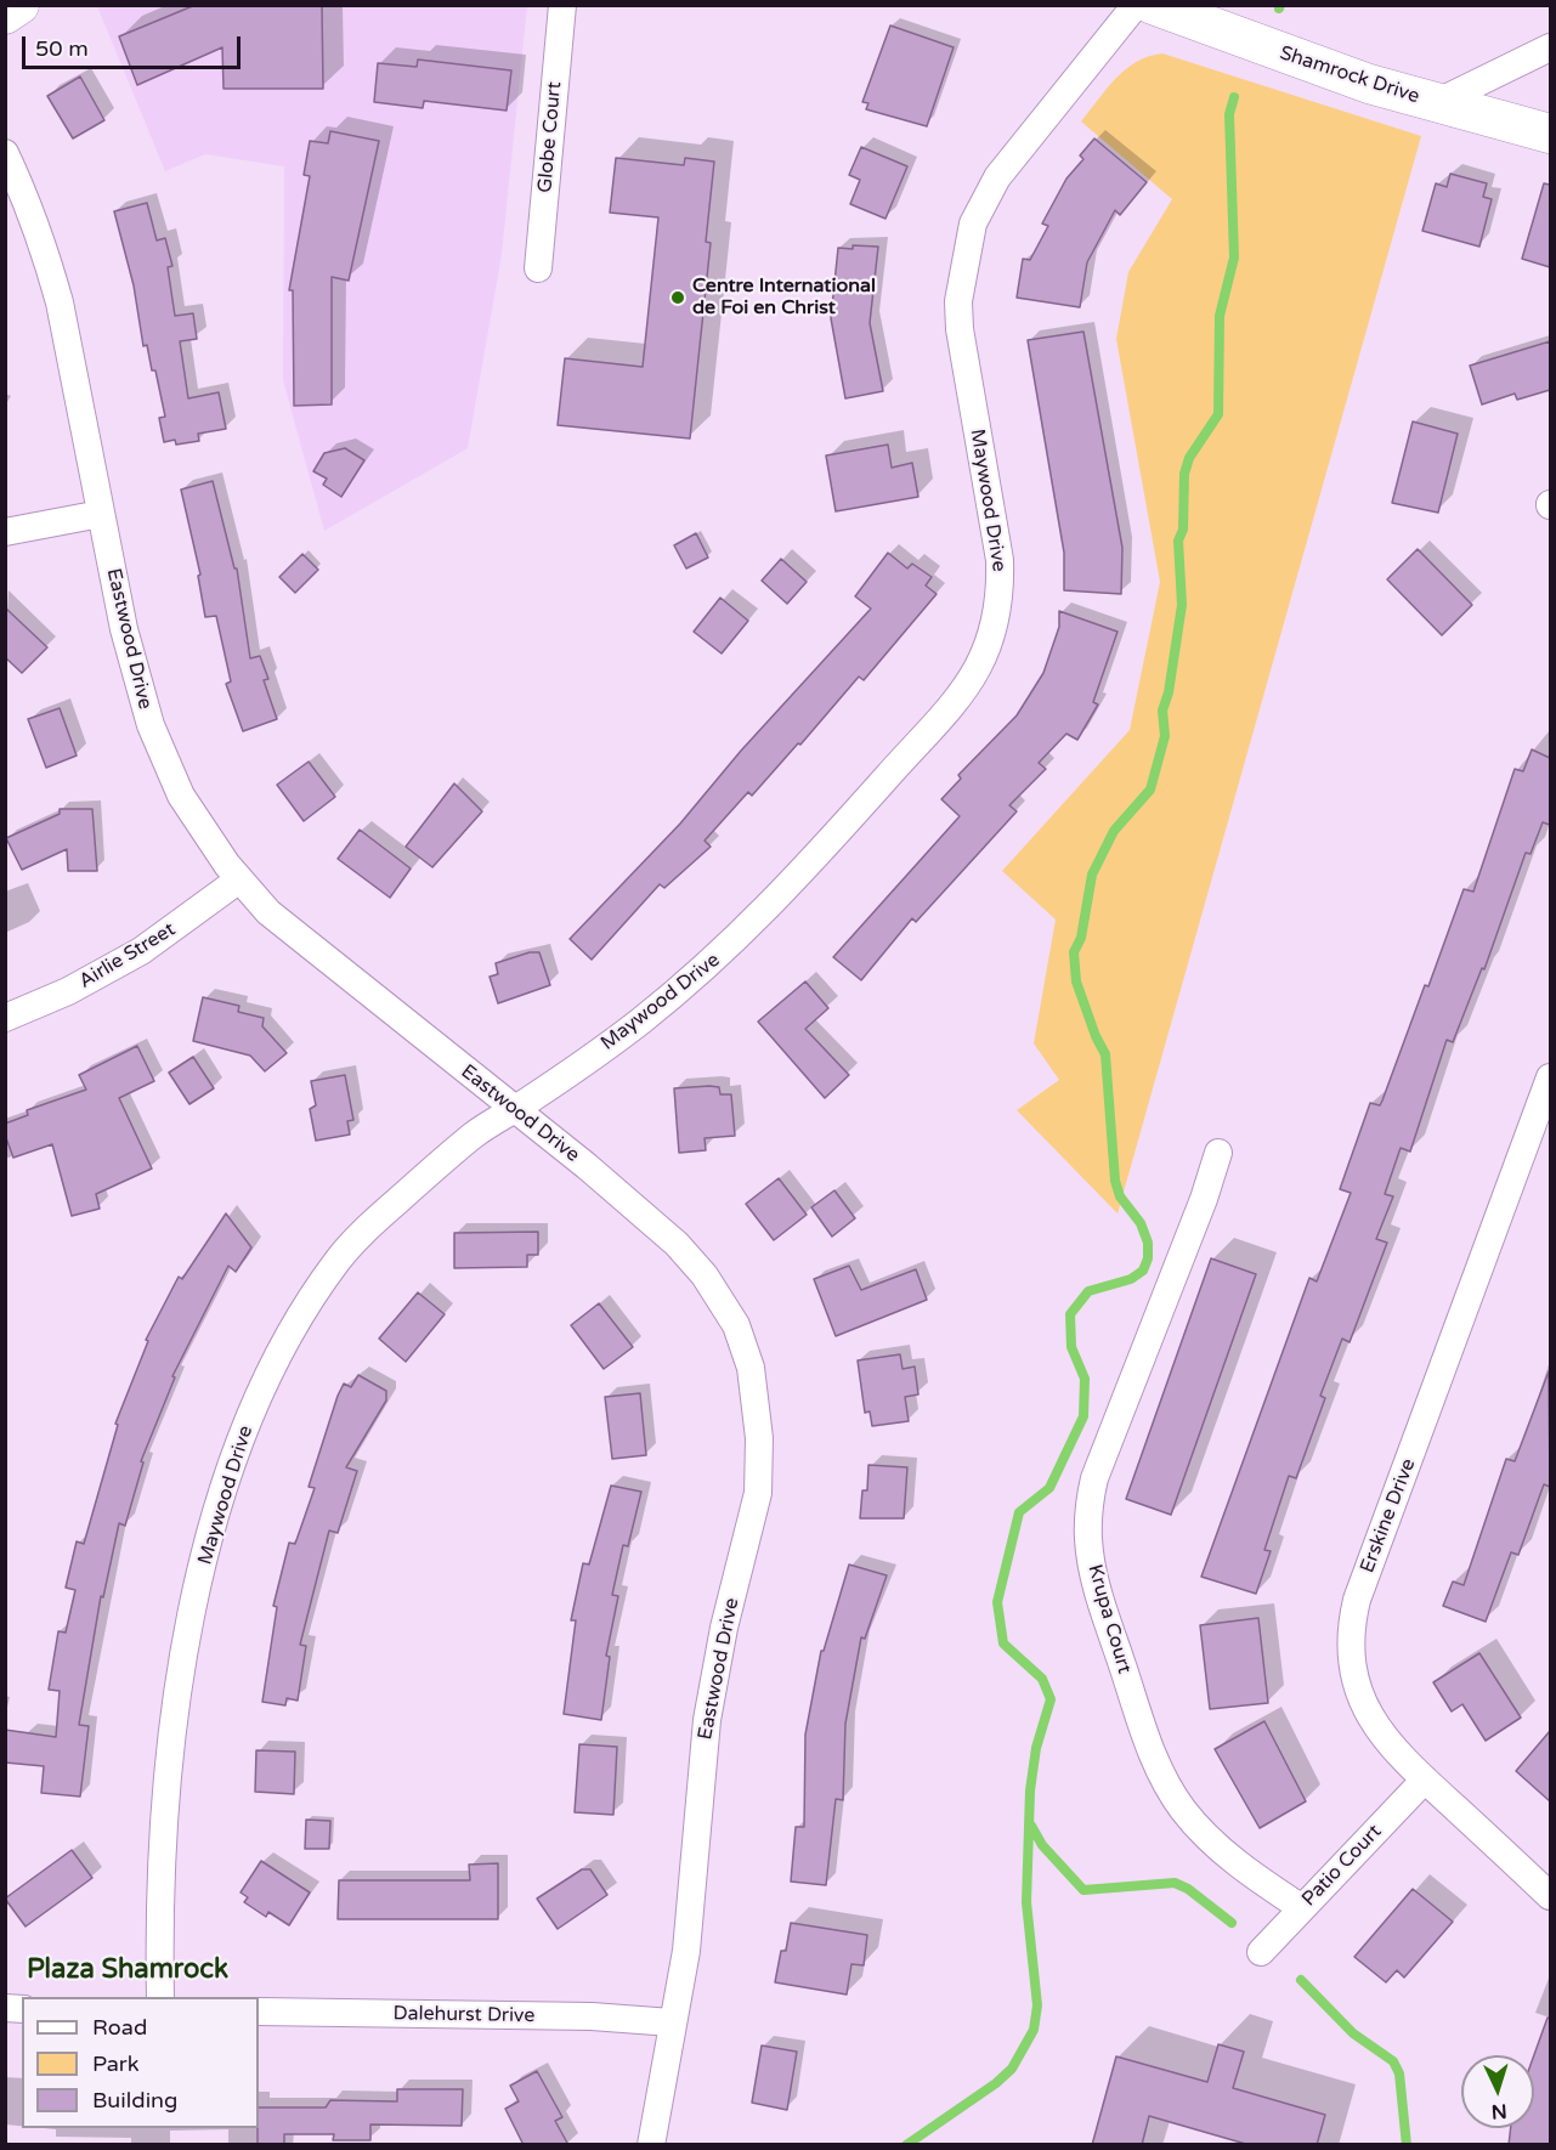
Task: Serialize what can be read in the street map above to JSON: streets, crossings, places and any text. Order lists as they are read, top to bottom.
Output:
{
  "streets": {
    "street": [
      "Shamrock Drive",
      "Globe Court",
      "Maywood Drive",
      "Eastwood Drive",
      "Airlie Street",
      "Erskine Drive",
      "Krupa Court",
      "Patio Court",
      "Dalehurst Drive"
    ]
  },
  "crossings": [
    ["Maywood Drive", "Eastwood Drive"],
    ["Eastwood Drive", "Airlie Street"],
    ["Eastwood Drive", "Dalehurst Drive"],
    ["Erskine Drive", "Patio Court"],
    ["Krupa Court", "Patio Court"]
  ],
  "districts": ["Plaza Shamrock"],
  "places": ["Centre International de Foi en Christ"],
  "legend": ["Road", "Park", "Building"],
  "scale_bar": "50 m",
  "north": "bottom"
}
